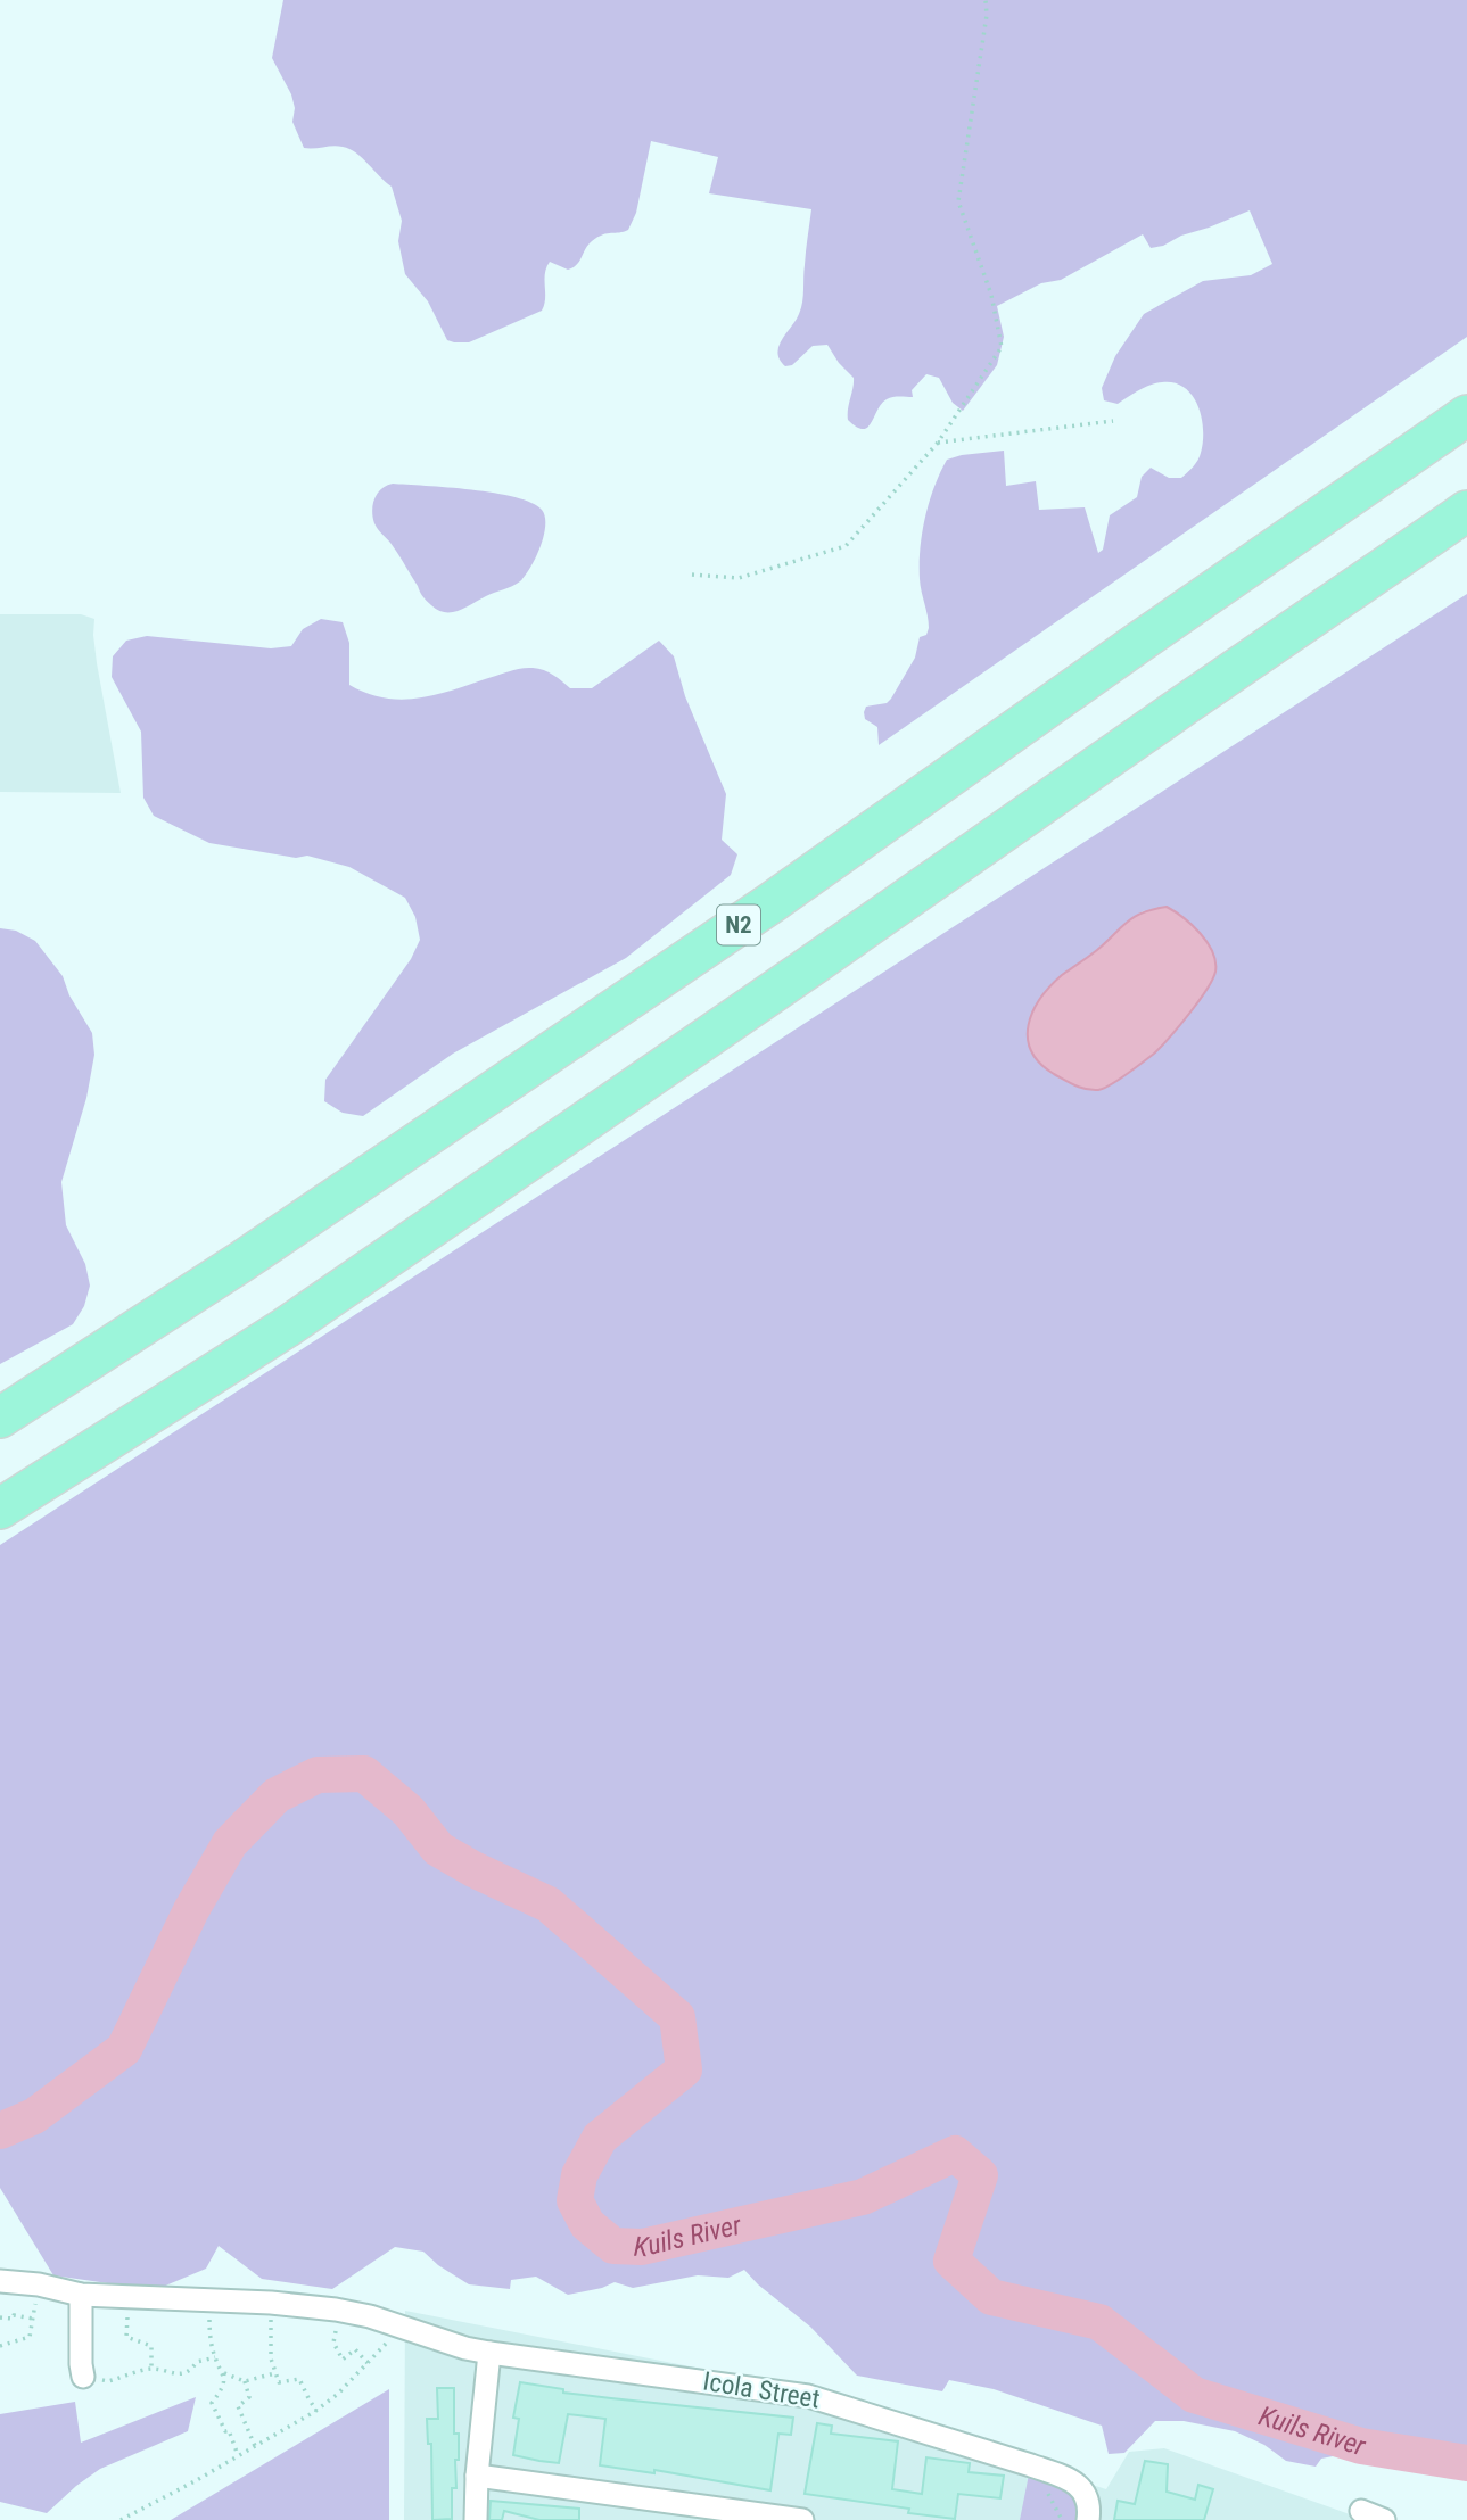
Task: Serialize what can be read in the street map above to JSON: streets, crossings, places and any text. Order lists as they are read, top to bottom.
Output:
{
  "streets": {
    "highway": ["N2"],
    "street": ["Icola Street"]
  },
  "water": ["Kuils River"]
}
